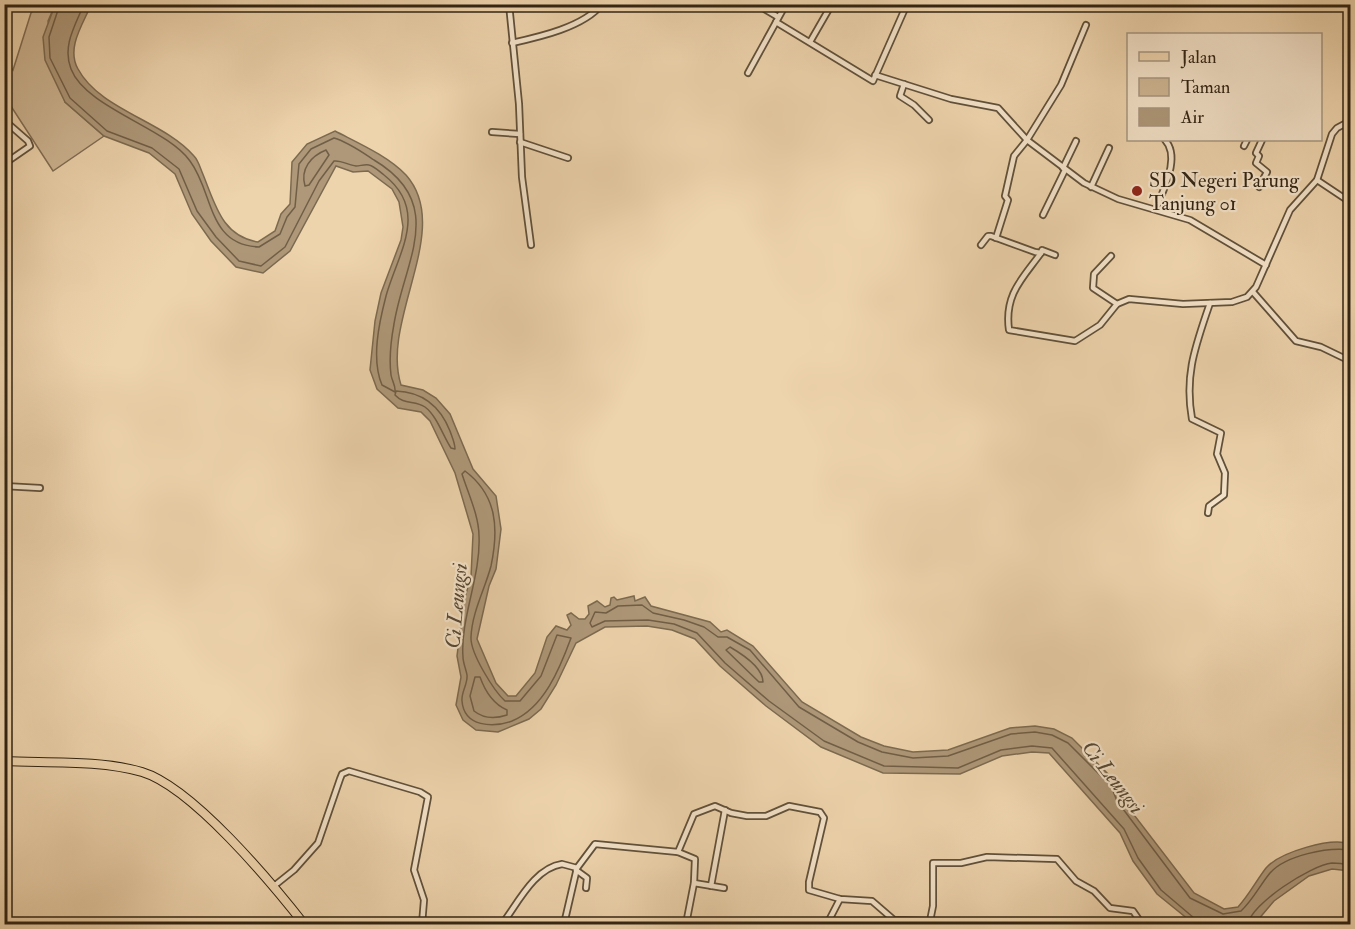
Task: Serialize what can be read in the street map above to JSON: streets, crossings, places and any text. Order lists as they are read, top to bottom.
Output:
{
  "water": ["Ci Leungsi"],
  "places": ["SD Negeri Parung Tanjung 01"],
  "legend": ["Jalan", "Taman", "Air"]
}
